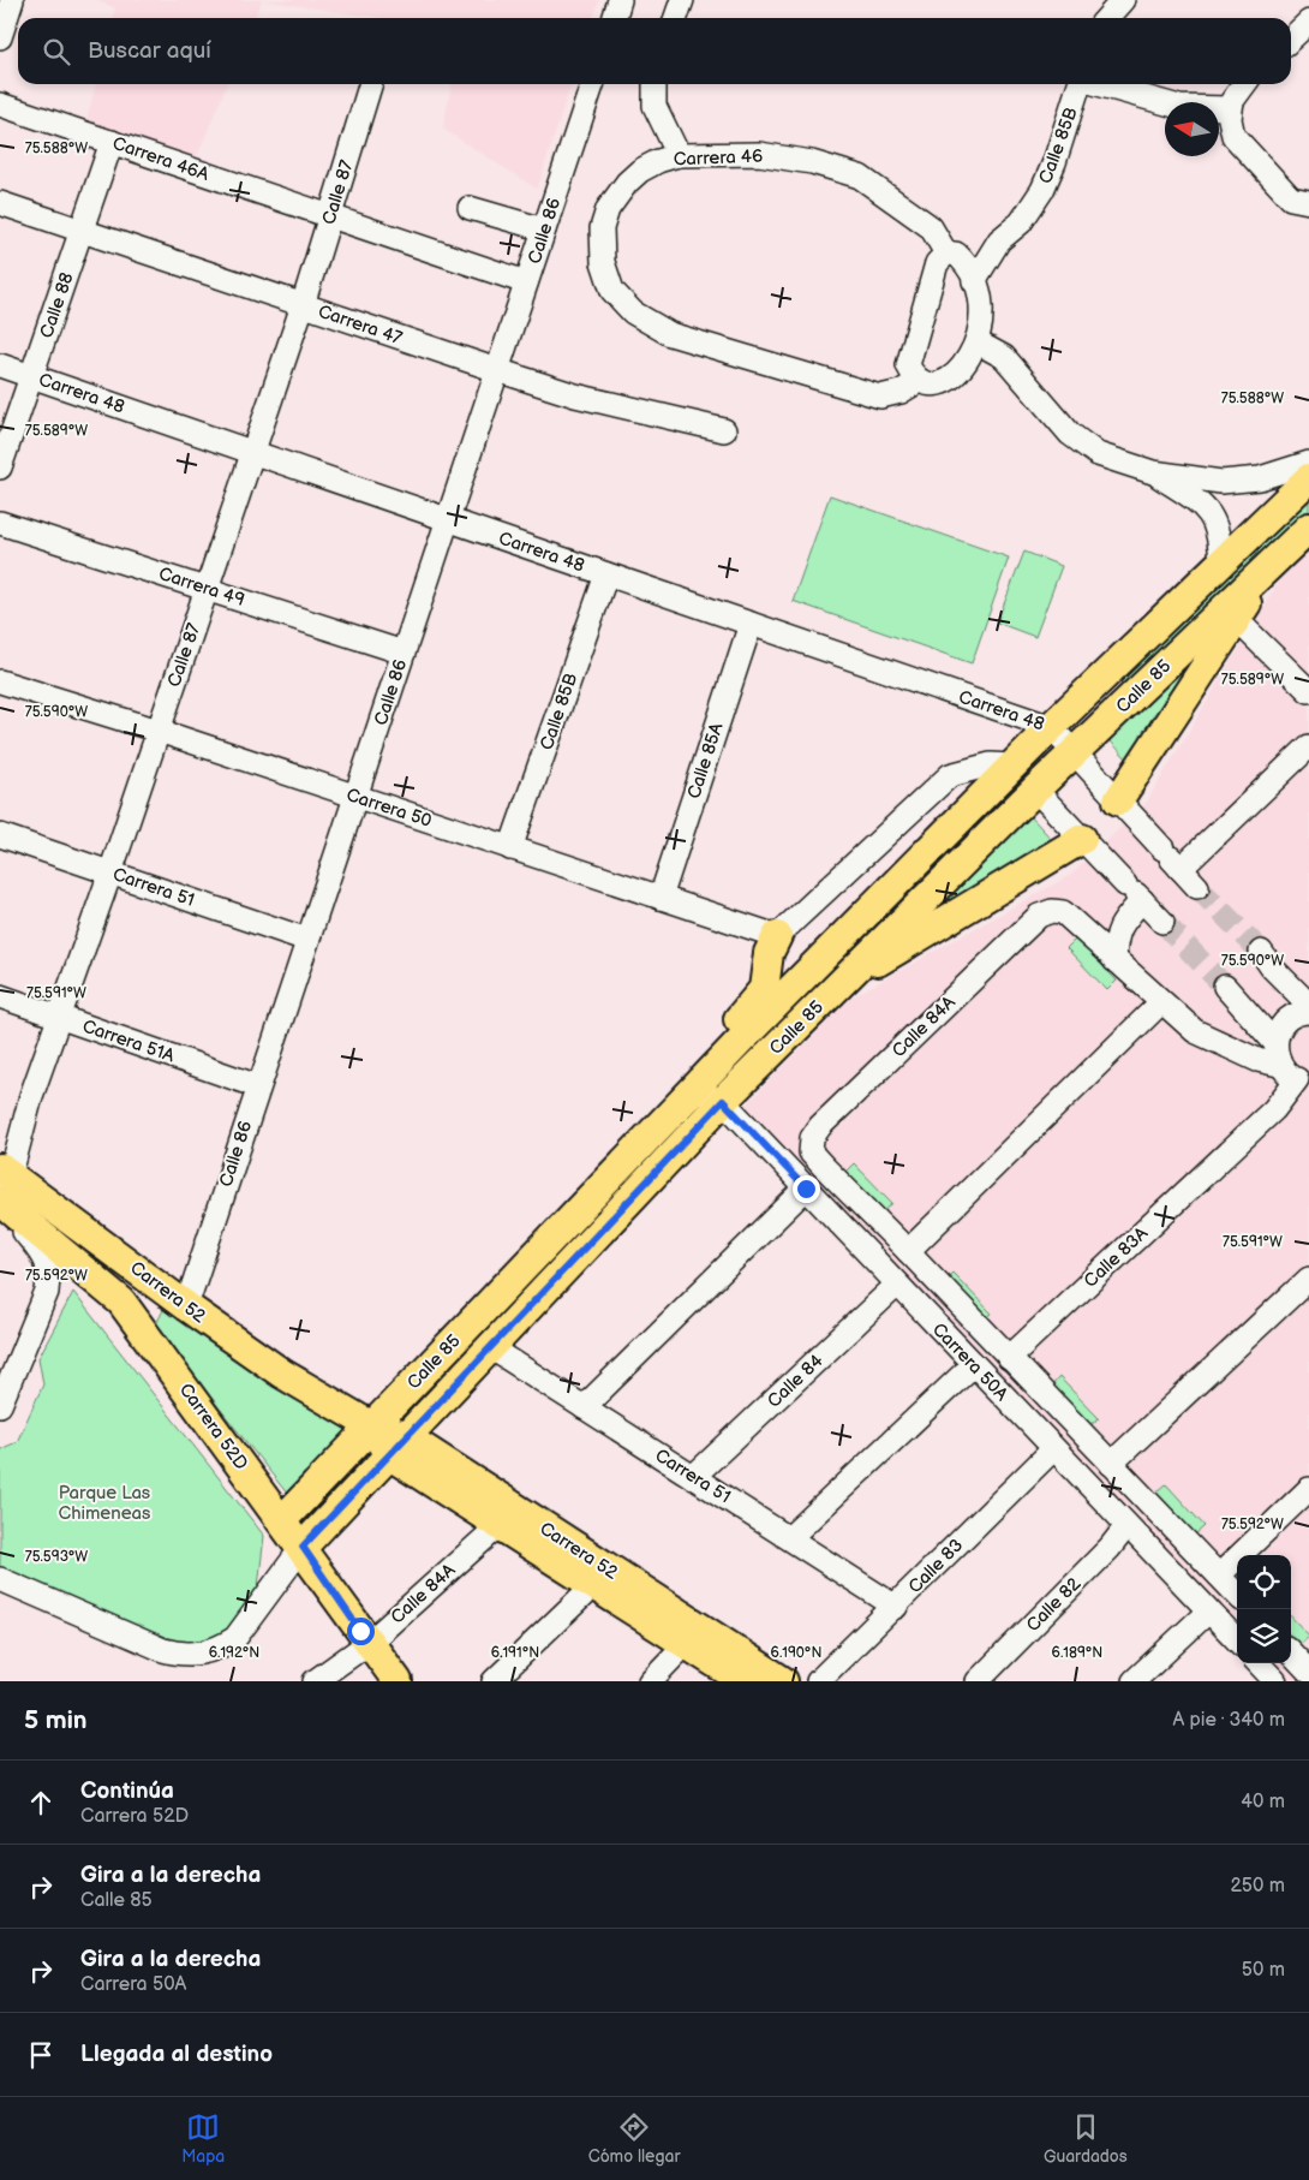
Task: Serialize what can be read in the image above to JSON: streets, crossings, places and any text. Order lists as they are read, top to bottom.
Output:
{
  "streets": {
    "main road": ["Calle 85", "Carrera 52", "Carrera 52D"],
    "street": [
      "Calle 85B",
      "Carrera 46",
      "Carrera 46A",
      "Calle 87",
      "Calle 86",
      "Calle 88",
      "Carrera 47",
      "Carrera 48",
      "Carrera 49",
      "Calle 85A",
      "Carrera 50",
      "Carrera 51",
      "Calle 84A",
      "Carrera 51A",
      "Calle 83A",
      "Carrera 50A",
      "Calle 84",
      "Calle 83",
      "Calle 82"
    ]
  },
  "crossings": [
    ["Calle 85B", "Carrera 46"],
    ["Calle 85B", "Carrera 48"],
    ["Calle 85B", "Carrera 50"],
    ["Carrera 46A", "Calle 87"],
    ["Carrera 46A", "Calle 86"],
    ["Carrera 46A", "Calle 88"],
    ["Calle 87", "Carrera 47"],
    ["Calle 87", "Carrera 48"],
    ["Calle 87", "Carrera 49"],
    ["Calle 87", "Carrera 50"],
    ["Calle 87", "Carrera 51"],
    ["Calle 87", "Carrera 51A"],
    ["Calle 87", "Carrera 52"],
    ["Calle 86", "Carrera 47"],
    ["Calle 86", "Carrera 48"],
    ["Calle 86", "Carrera 49"],
    ["Calle 86", "Carrera 50"],
    ["Calle 86", "Carrera 51"],
    ["Calle 86", "Carrera 51A"],
    ["Calle 86", "Carrera 52"],
    ["Calle 88", "Carrera 47"],
    ["Calle 88", "Carrera 48"],
    ["Carrera 48", "Calle 85"],
    ["Carrera 48", "Calle 85A"],
    ["Calle 85", "Carrera 51"],
    ["Calle 85", "Carrera 52"],
    ["Calle 85", "Carrera 50A"],
    ["Calle 85", "Carrera 52D"],
    ["Calle 85A", "Carrera 50"],
    ["Carrera 51", "Calle 84"],
    ["Carrera 51", "Calle 83"],
    ["Calle 84A", "Carrera 52"],
    ["Calle 84A", "Carrera 52D"],
    ["Carrera 50A", "Calle 84"],
    ["Carrera 50A", "Calle 83"],
    ["Carrera 50A", "Calle 82"]
  ],
  "parks": ["Parque Las Chimeneas"],
  "north": "left",
  "page": {
    "search": "Buscar aquí",
    "heading": ["5 min", "A pie · 340 m"],
    "list": [
      ["Continúa", "Carrera 52D", "40 m"],
      ["Gira a la derecha", "Calle 85", "250 m"],
      ["Gira a la derecha", "Carrera 50A", "50 m"],
      "Llegada al destino"
    ],
    "nav": ["Mapa", "Cómo llegar", "Guardados"]
  },
  "coordinates": [
    "75.588°W",
    "75.589°W",
    "75.590°W",
    "75.591°W",
    "75.592°W",
    "75.593°W",
    "6.192°N",
    "6.191°N",
    "6.190°N",
    "6.189°N"
  ]
}
